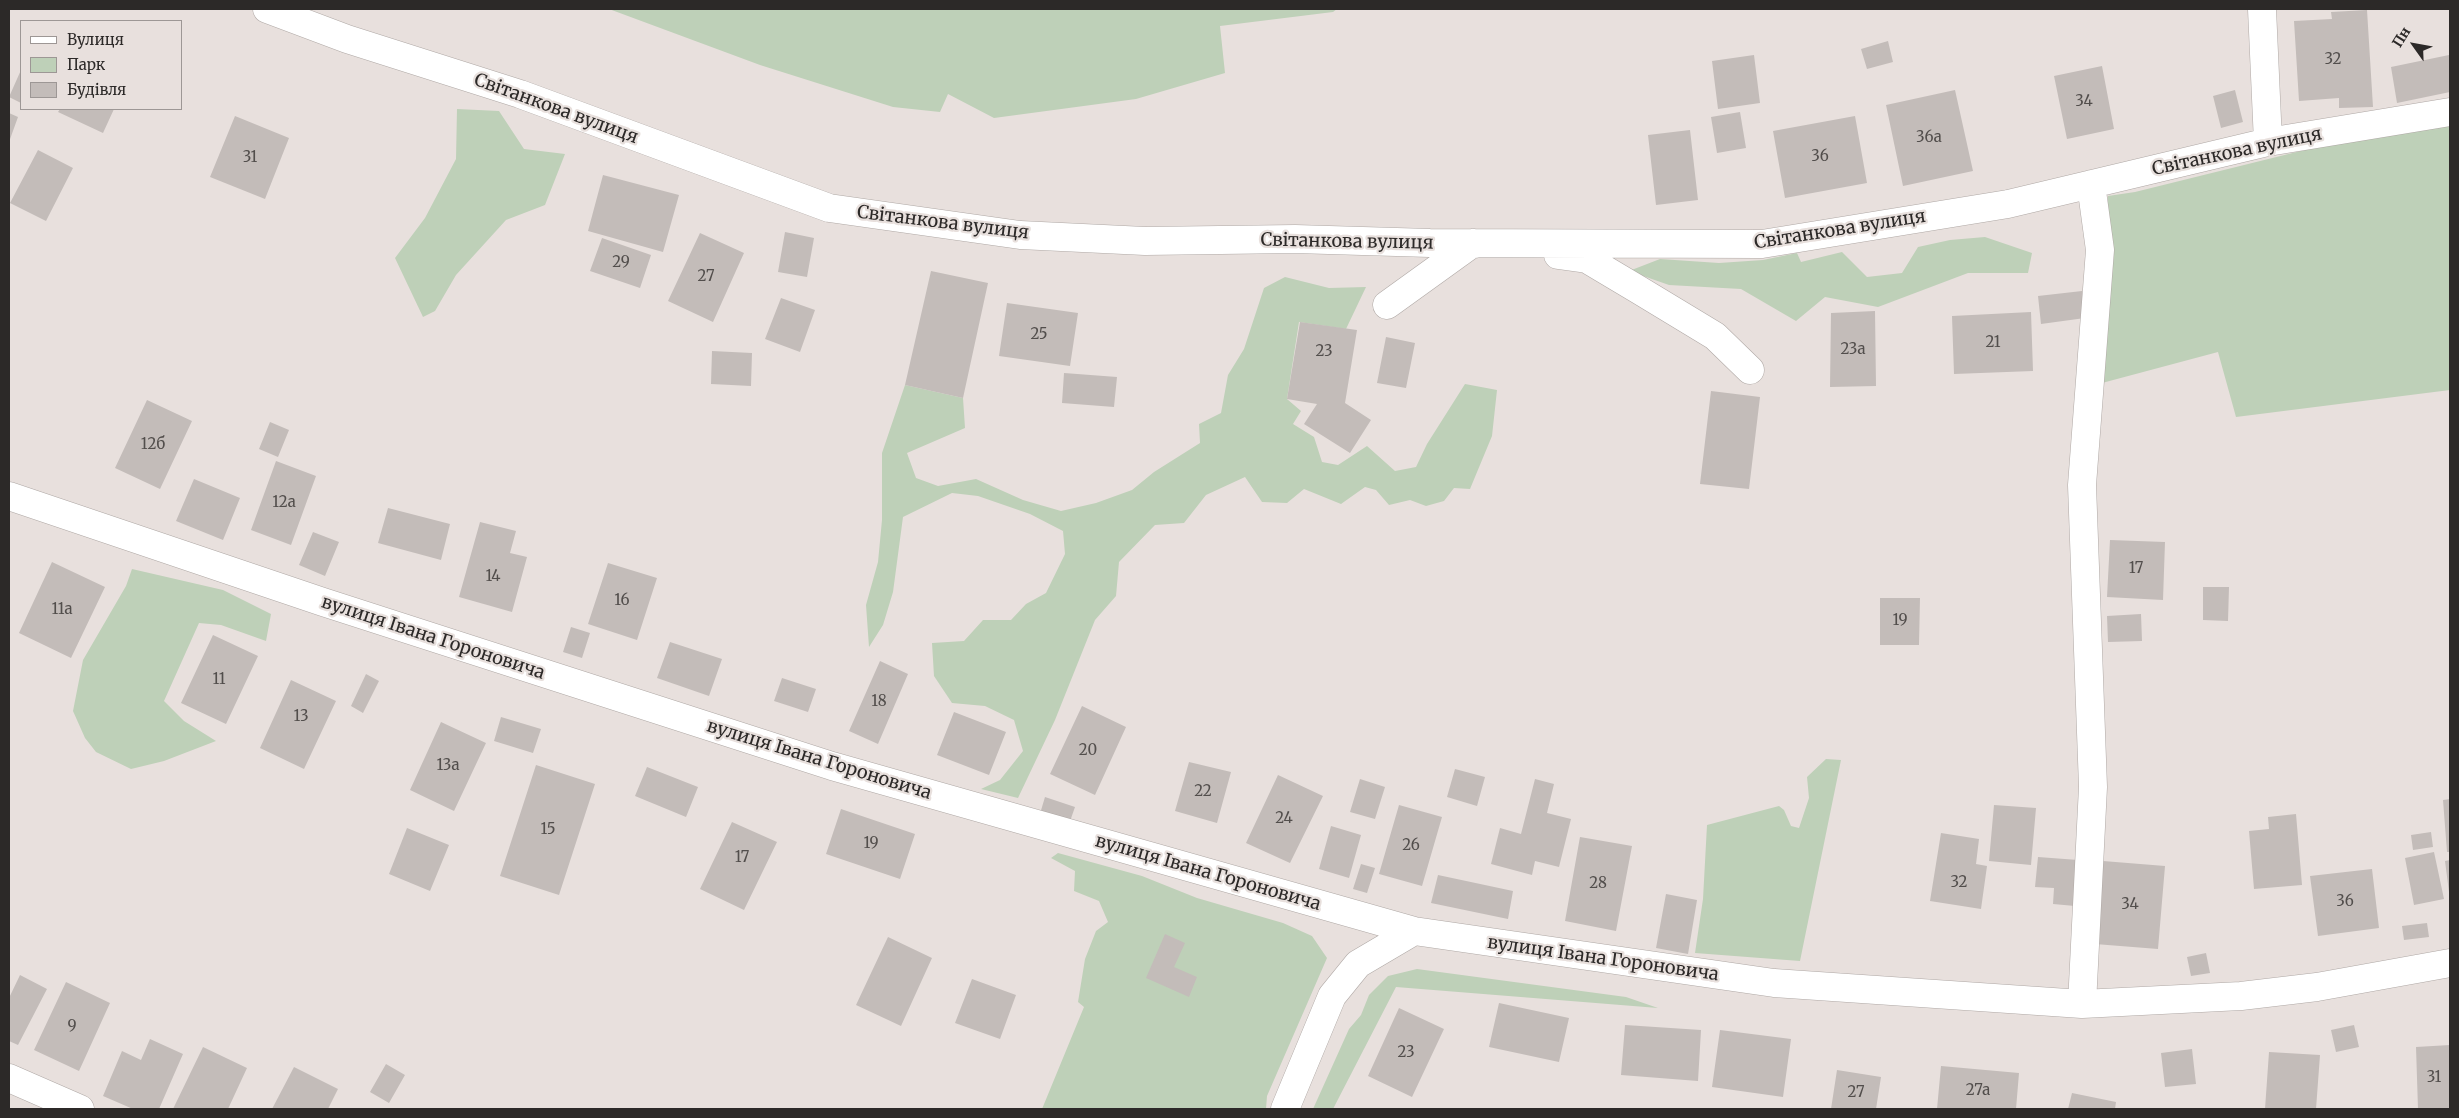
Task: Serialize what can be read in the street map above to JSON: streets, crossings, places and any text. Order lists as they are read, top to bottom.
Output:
{
  "streets": {
    "street": ["Світанкова вулиця", "вулиця Івана Гороновича"]
  },
  "house_numbers": [
    "32",
    "34",
    "36а",
    "36",
    "31",
    "29",
    "27",
    "25",
    "21",
    "23а",
    "23",
    "12б",
    "12а",
    "17",
    "14",
    "16",
    "11а",
    "19",
    "11",
    "18",
    "13",
    "20",
    "13а",
    "22",
    "24",
    "15",
    "19",
    "26",
    "17",
    "32",
    "28",
    "36",
    "34",
    "9",
    "23",
    "31",
    "27а",
    "27"
  ],
  "legend": ["Вулиця", "Парк", "Будівля"],
  "north": "top left"
}
